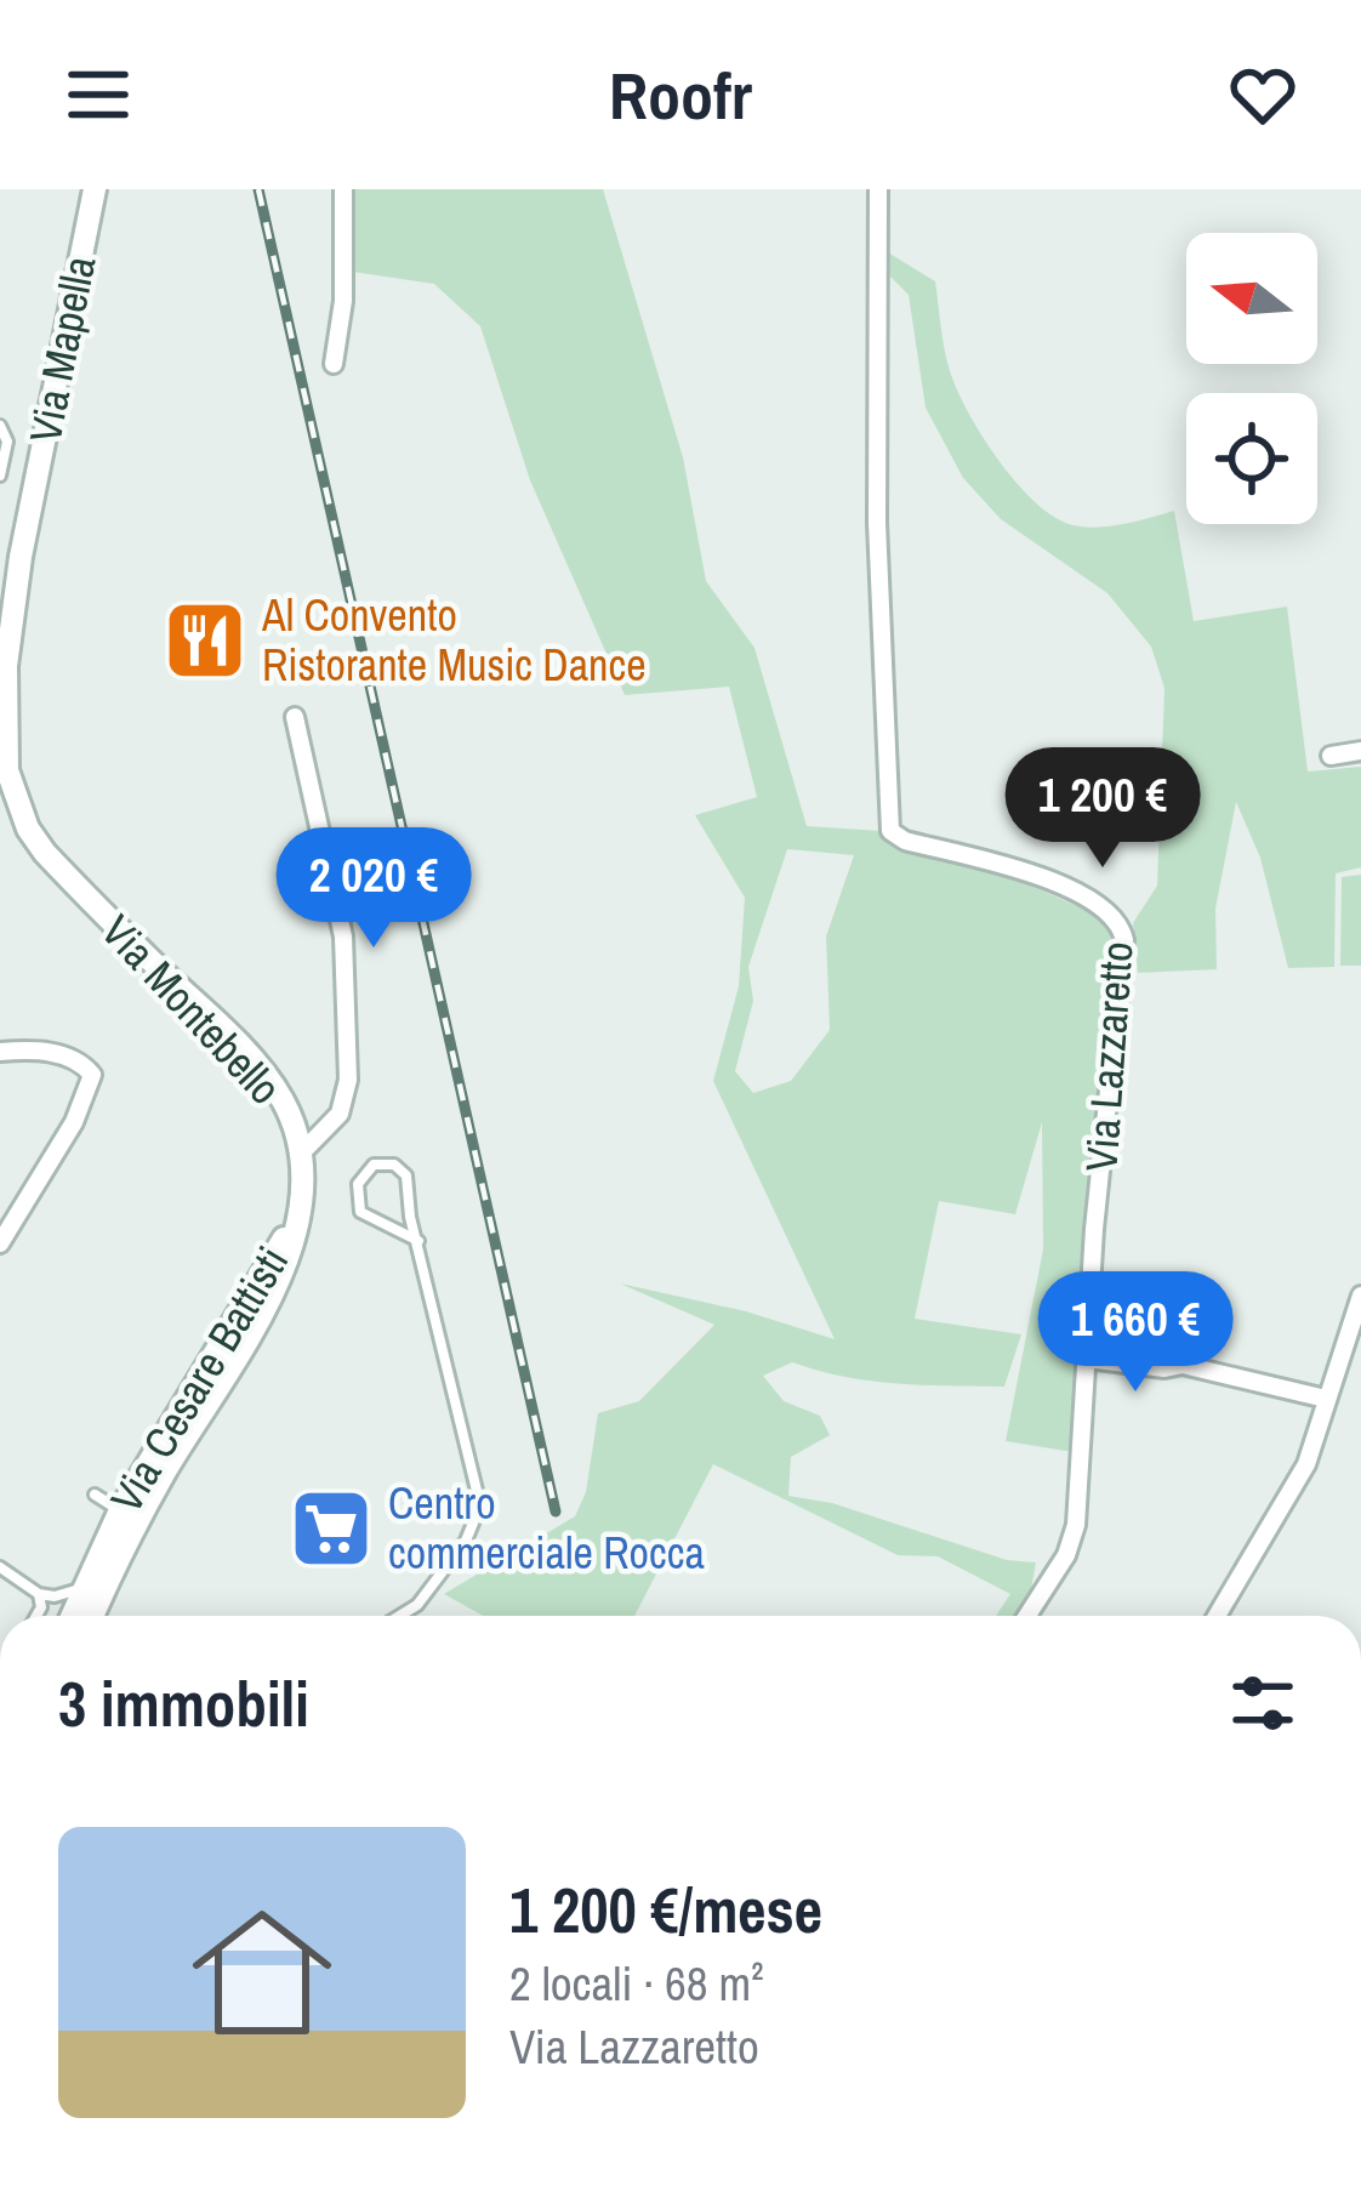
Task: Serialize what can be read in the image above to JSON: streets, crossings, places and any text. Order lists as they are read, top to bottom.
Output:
{
  "streets": {
    "street": [
      "Via Mapella",
      "Via Montebello",
      "Via Lazzaretto",
      "Via Cesare Battisti"
    ]
  },
  "crossings": [
    ["Via Mapella", "Via Montebello"],
    ["Via Montebello", "Via Cesare Battisti"]
  ],
  "places": {
    "restaurant": ["Al Convento Ristorante Music Dance"],
    "supermarket": ["Centro commerciale Rocca"]
  },
  "north": "left",
  "page": {
    "header": "Roofr",
    "price": ["1 200 €", "2 020 €", "1 660 €"],
    "heading": "3 immobili",
    "list": [
      {
        "name": "1 200 €/mese",
        "note": "2 locali · 68 m² · Via Lazzaretto"
      }
    ]
  }
}
